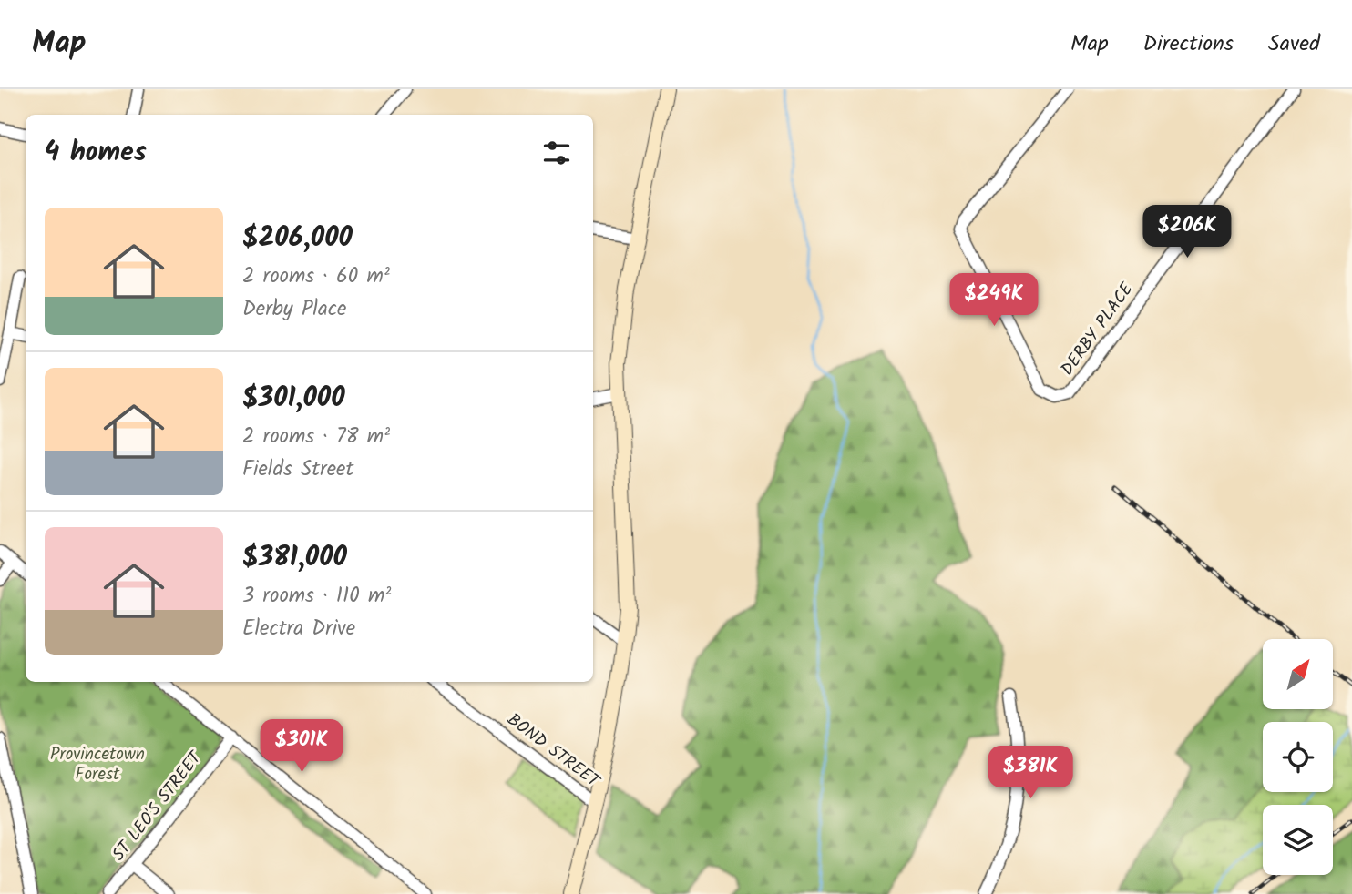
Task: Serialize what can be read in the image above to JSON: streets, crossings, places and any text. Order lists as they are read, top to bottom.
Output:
{
  "streets": {
    "street": ["DERBY PLACE", "BOND STREET", "ST LEO'S STREET"]
  },
  "parks": ["Provincetown Forest"],
  "north": "top right",
  "page": {
    "header": "Map",
    "nav": ["Map", "Directions", "Saved"],
    "heading": "4 homes",
    "list": [
      {
        "name": "$206,000",
        "note": "2 rooms · 60 m² · Derby Place"
      },
      {
        "name": "$301,000",
        "note": "2 rooms · 78 m² · Fields Street"
      },
      {
        "name": "$381,000",
        "note": "3 rooms · 110 m² · Electra Drive"
      }
    ],
    "price": [
      "$206K",
      "$249K",
      "$301K",
      "$381K"
    ]
  }
}
